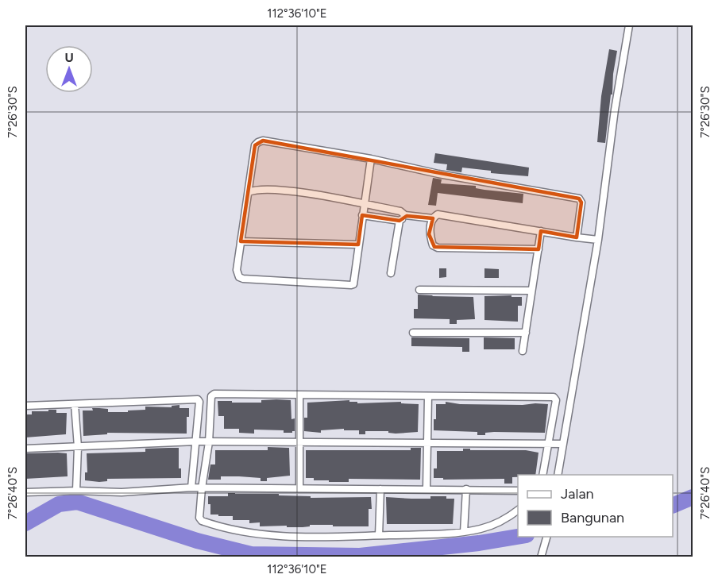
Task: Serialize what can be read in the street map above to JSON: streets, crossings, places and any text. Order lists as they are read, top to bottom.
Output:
{
  "legend": ["Jalan", "Bangunan"],
  "north": "top",
  "coordinates": ["112°36'10\"E", "7°26'30\"S", "7°26'40\"S"]
}
